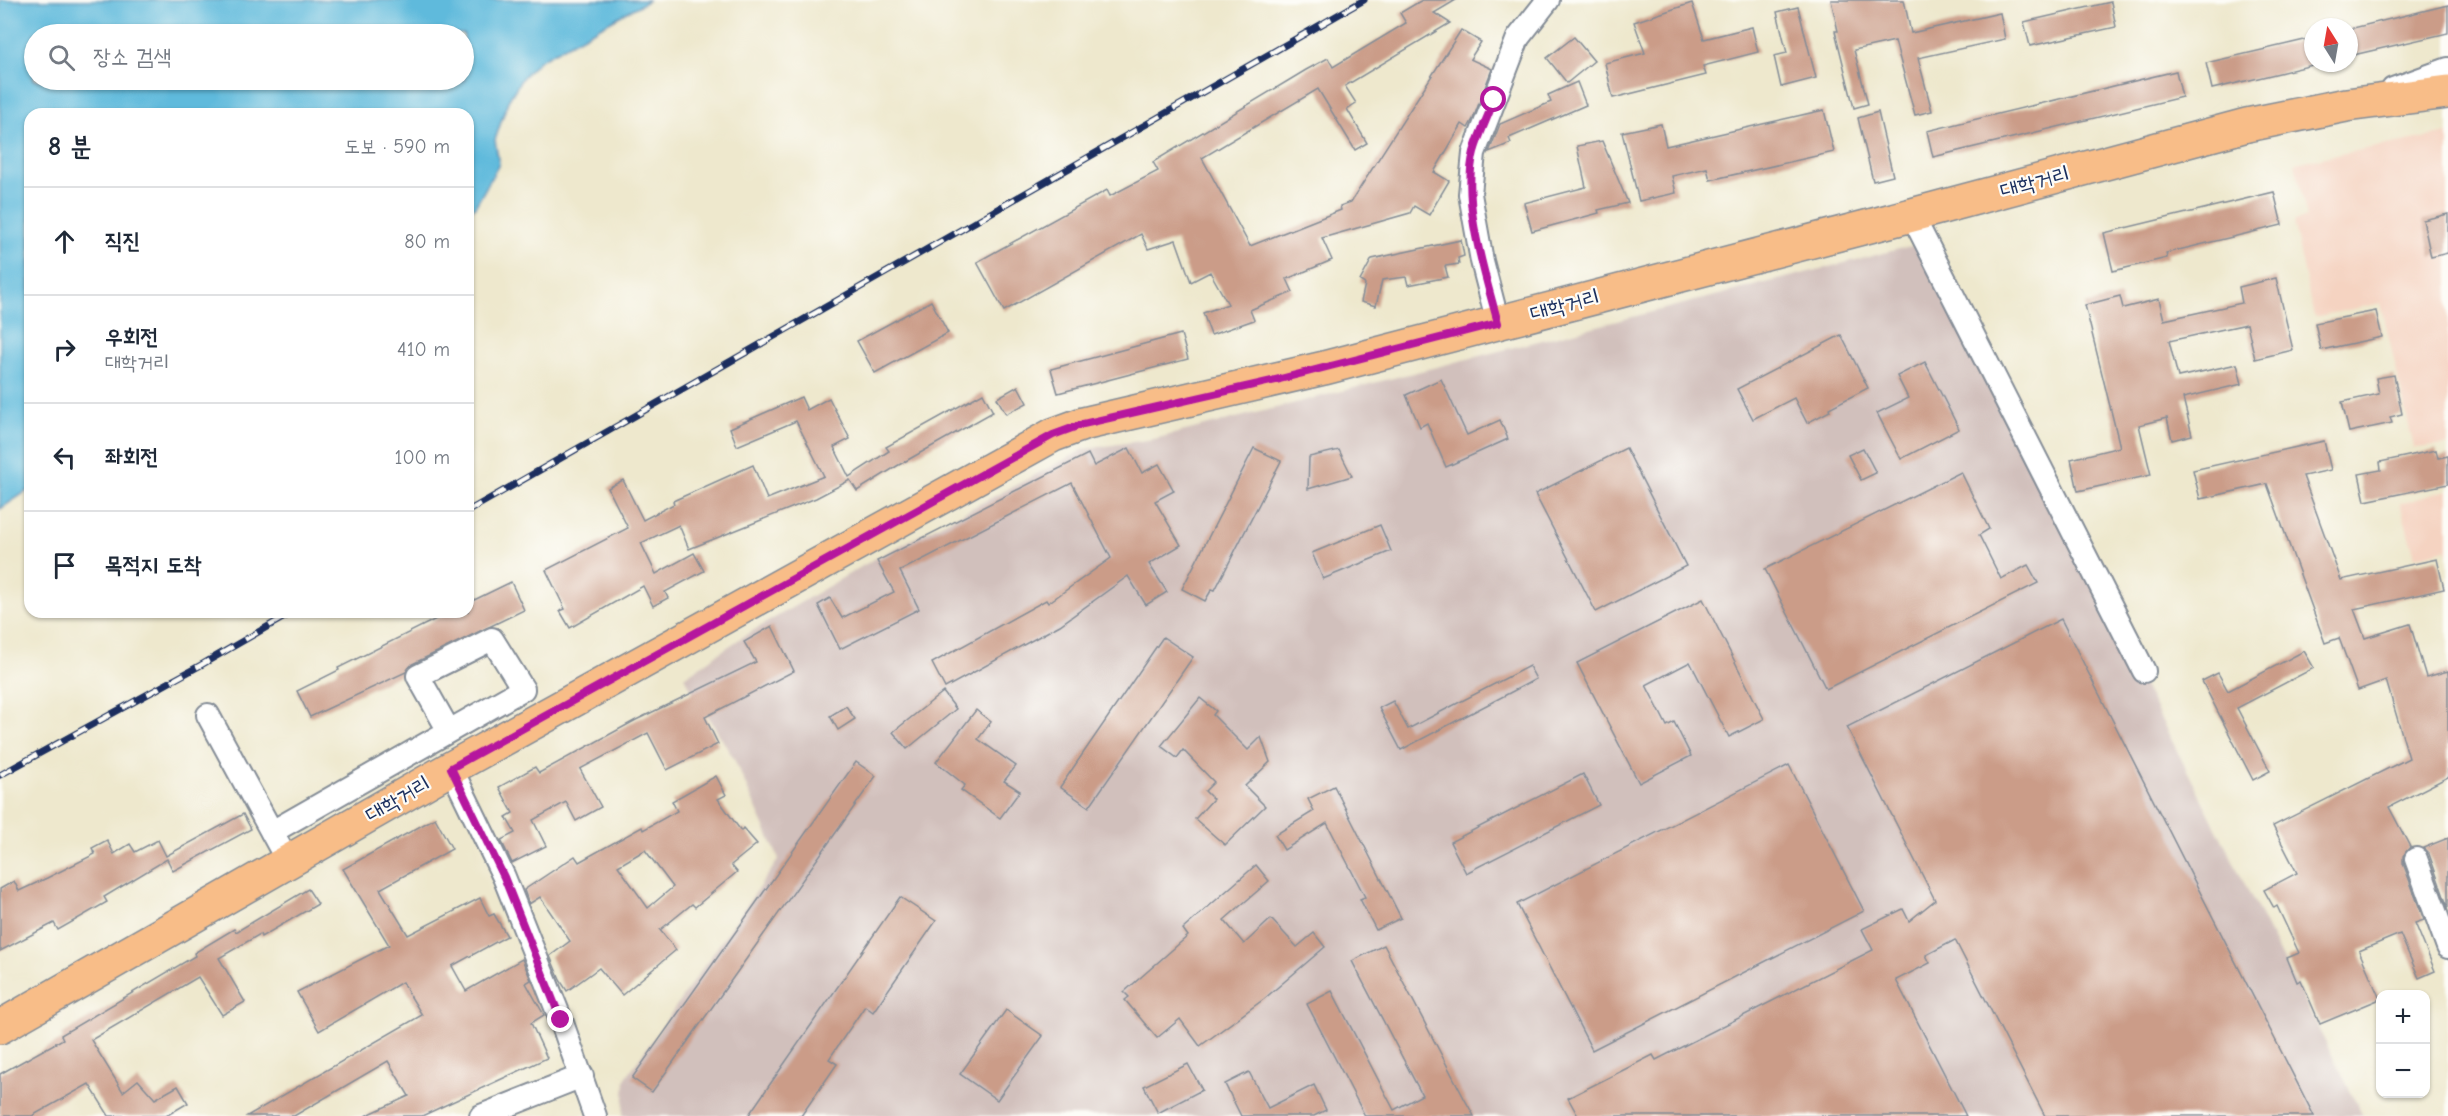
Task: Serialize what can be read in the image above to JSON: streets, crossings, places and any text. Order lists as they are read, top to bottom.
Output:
{
  "streets": {
    "main road": ["대학거리"]
  },
  "north": "top",
  "page": {
    "search": "장소 검색",
    "heading": ["8 분", "도보 · 590 m"],
    "list": [
      ["직진", "80 m"],
      ["우회전", "대학거리", "410 m"],
      ["좌회전", "100 m"],
      "목적지 도착"
    ],
    "map_buttons": ["+", "−"]
  }
}
